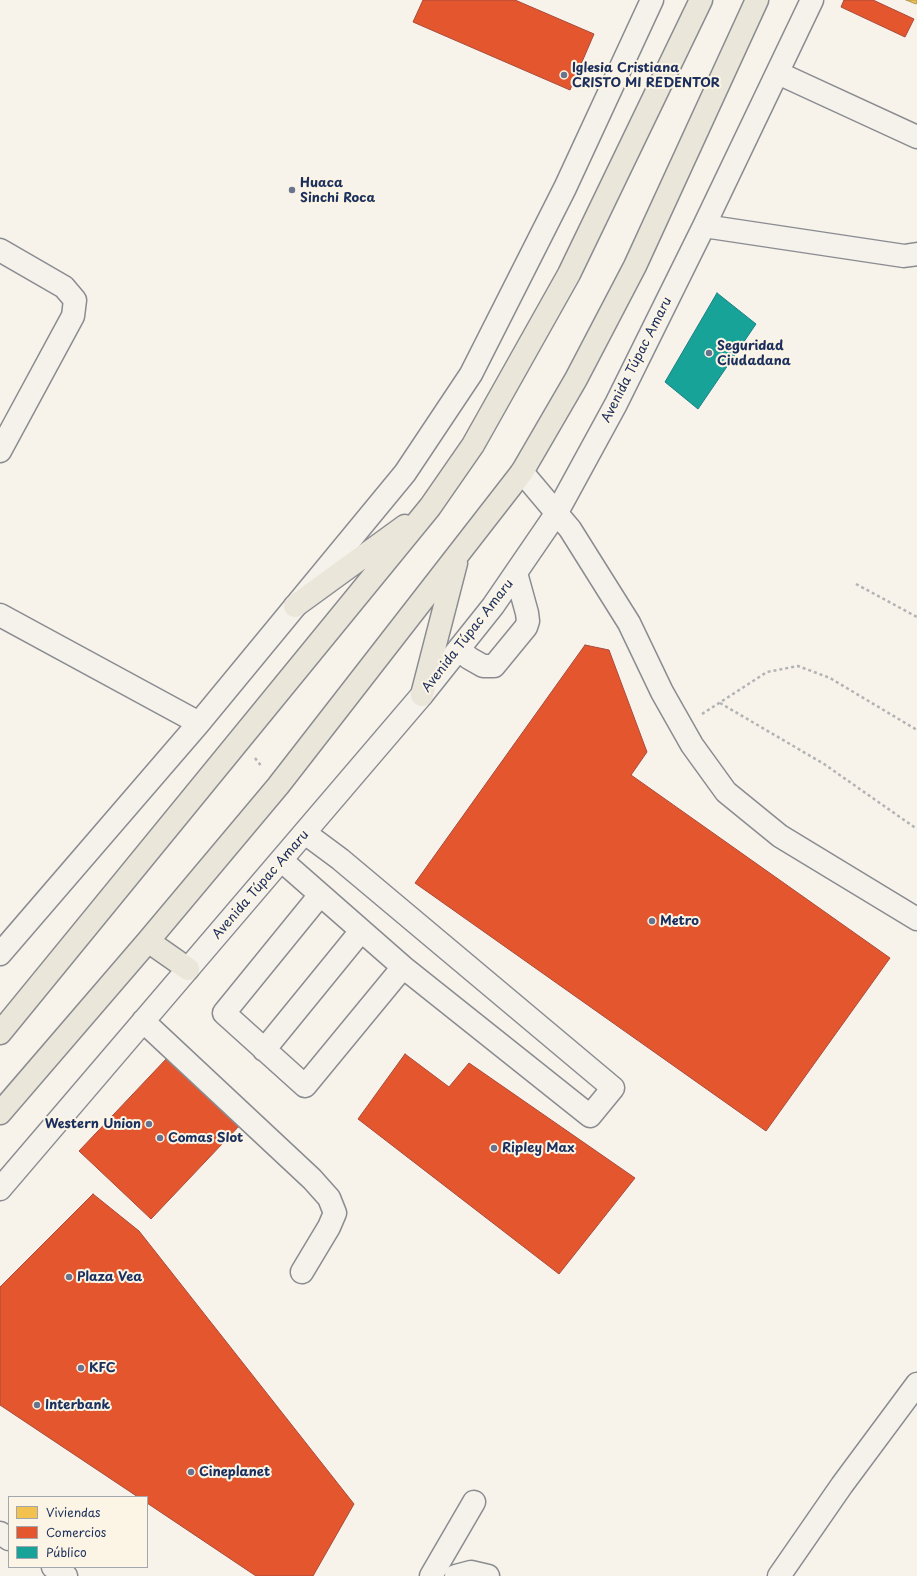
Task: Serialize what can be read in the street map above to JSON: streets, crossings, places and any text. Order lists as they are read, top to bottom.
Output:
{
  "streets": {
    "street": ["Avenida Túpac Amaru"]
  },
  "places": [
    "Iglesia Cristiana CRISTO MI REDENTOR",
    "Huaca Sinchi Roca",
    "Seguridad Ciudadana",
    "Metro",
    "Western Union",
    "Comas Slot",
    "Ripley Max",
    "Plaza Vea",
    "KFC",
    "Interbank",
    "Cineplanet"
  ],
  "legend": ["Viviendas", "Comercios", "Público"]
}
